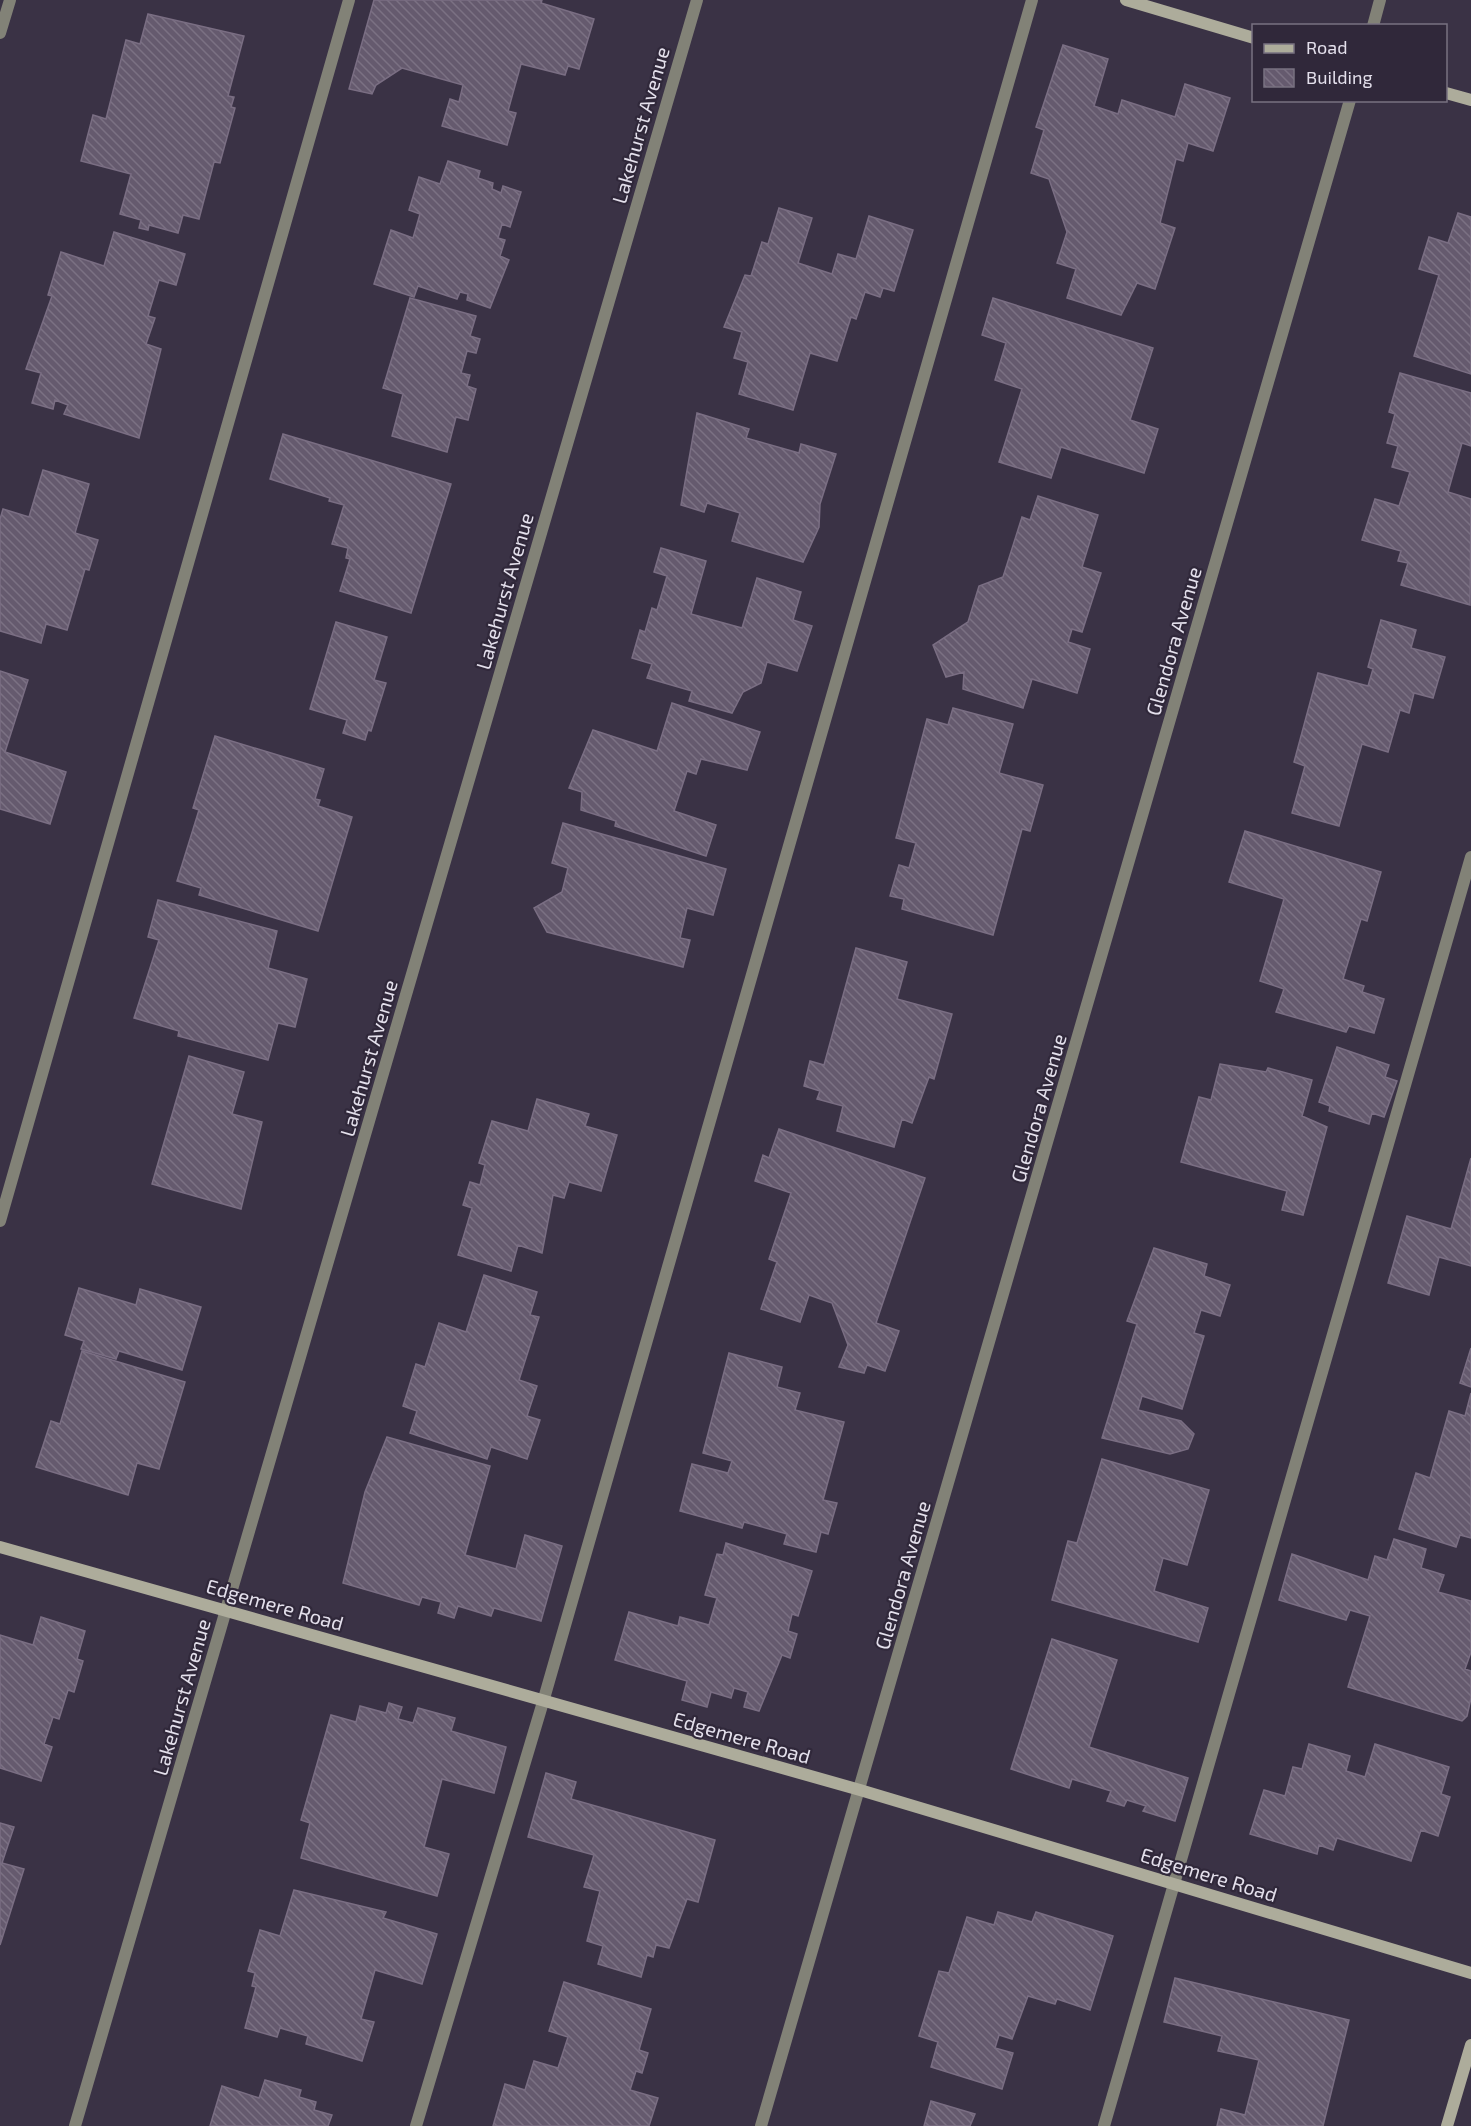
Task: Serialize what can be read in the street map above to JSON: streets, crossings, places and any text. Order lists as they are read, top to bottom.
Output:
{
  "streets": {
    "street": ["Lakehurst Avenue", "Glendora Avenue", "Edgemere Road"]
  },
  "crossings": [
    ["Lakehurst Avenue", "Edgemere Road"],
    ["Glendora Avenue", "Edgemere Road"]
  ],
  "legend": ["Road", "Building"]
}
